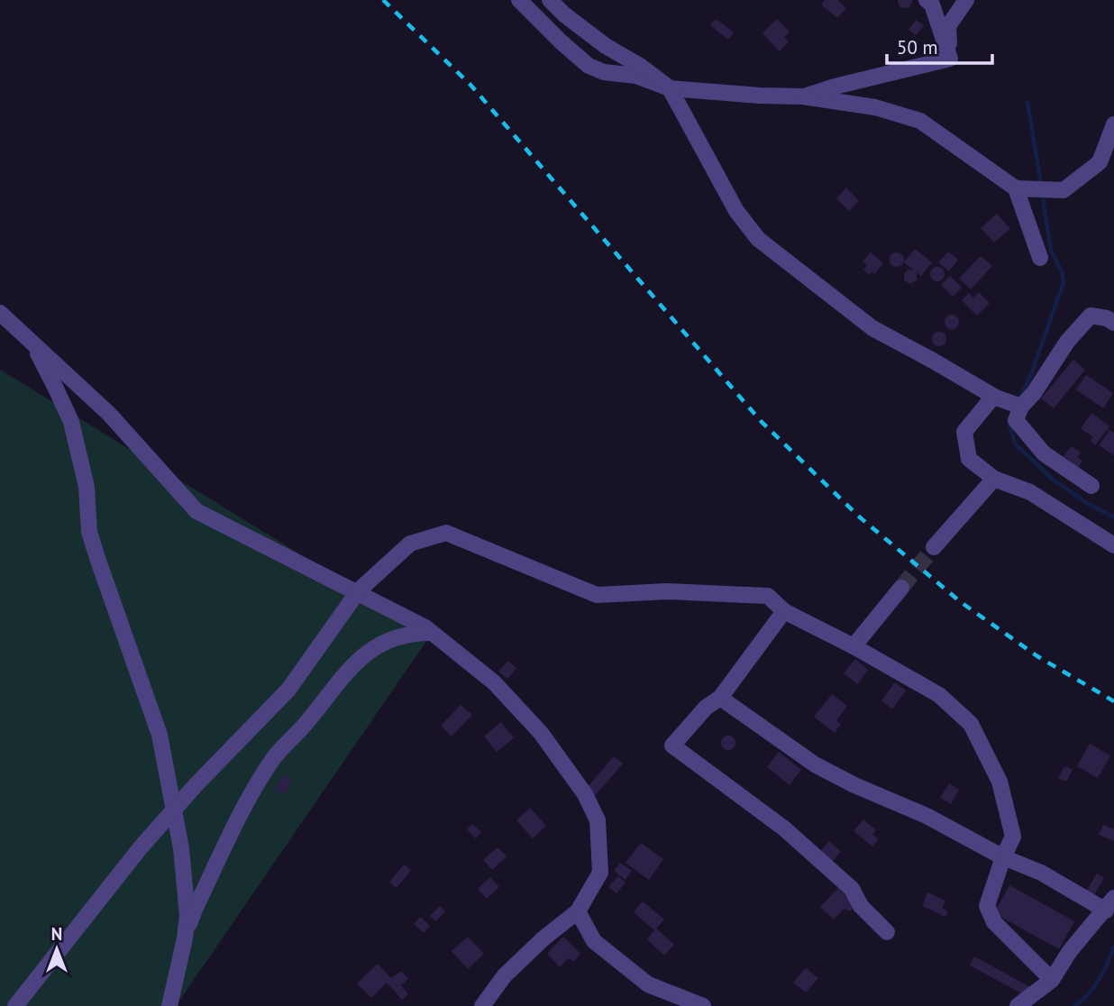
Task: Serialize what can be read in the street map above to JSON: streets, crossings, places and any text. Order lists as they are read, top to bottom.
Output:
{
  "scale_bar": "50 m",
  "north": "top"
}
